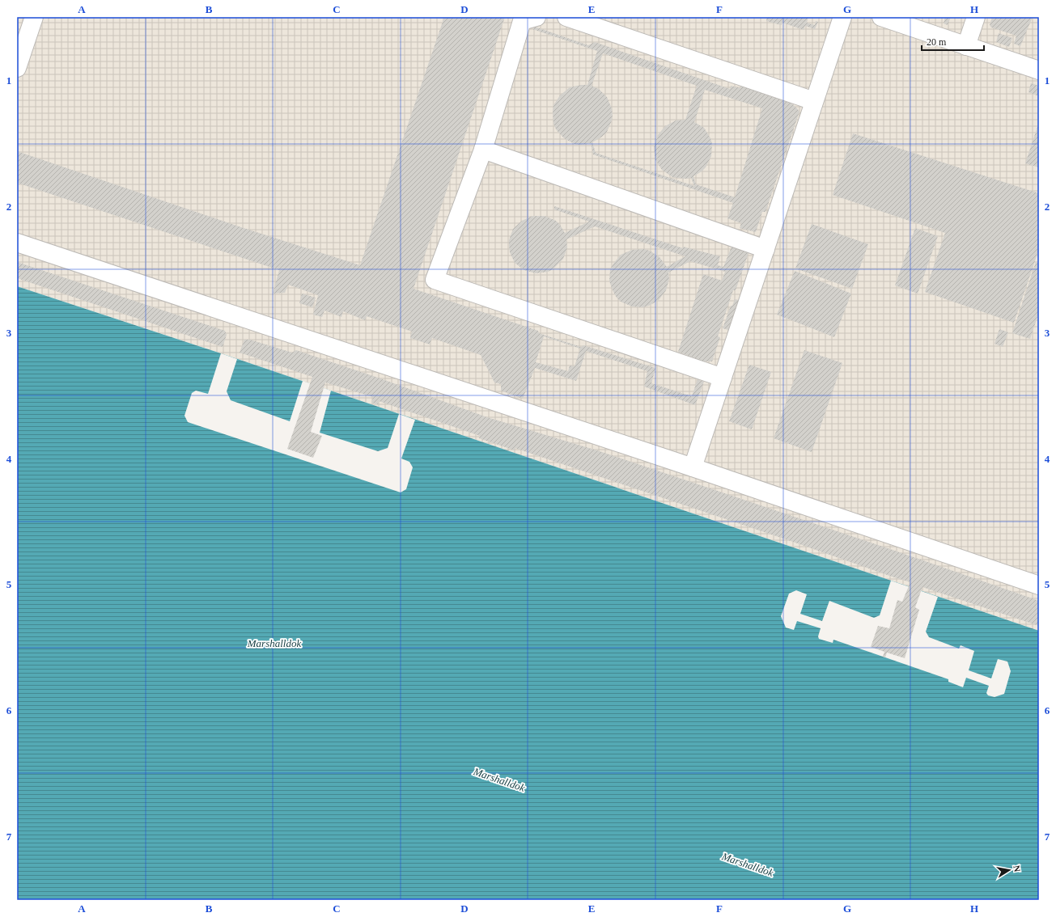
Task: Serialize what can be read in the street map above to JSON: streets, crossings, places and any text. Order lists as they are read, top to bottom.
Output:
{
  "water": ["Marshalldok"],
  "scale_bar": "20 m",
  "north": "right",
  "grid": {
    "columns": [
      "A",
      "B",
      "C",
      "D",
      "E",
      "F",
      "G",
      "H"
    ],
    "rows": [
      "1",
      "2",
      "3",
      "4",
      "5",
      "6",
      "7"
    ]
  }
}
